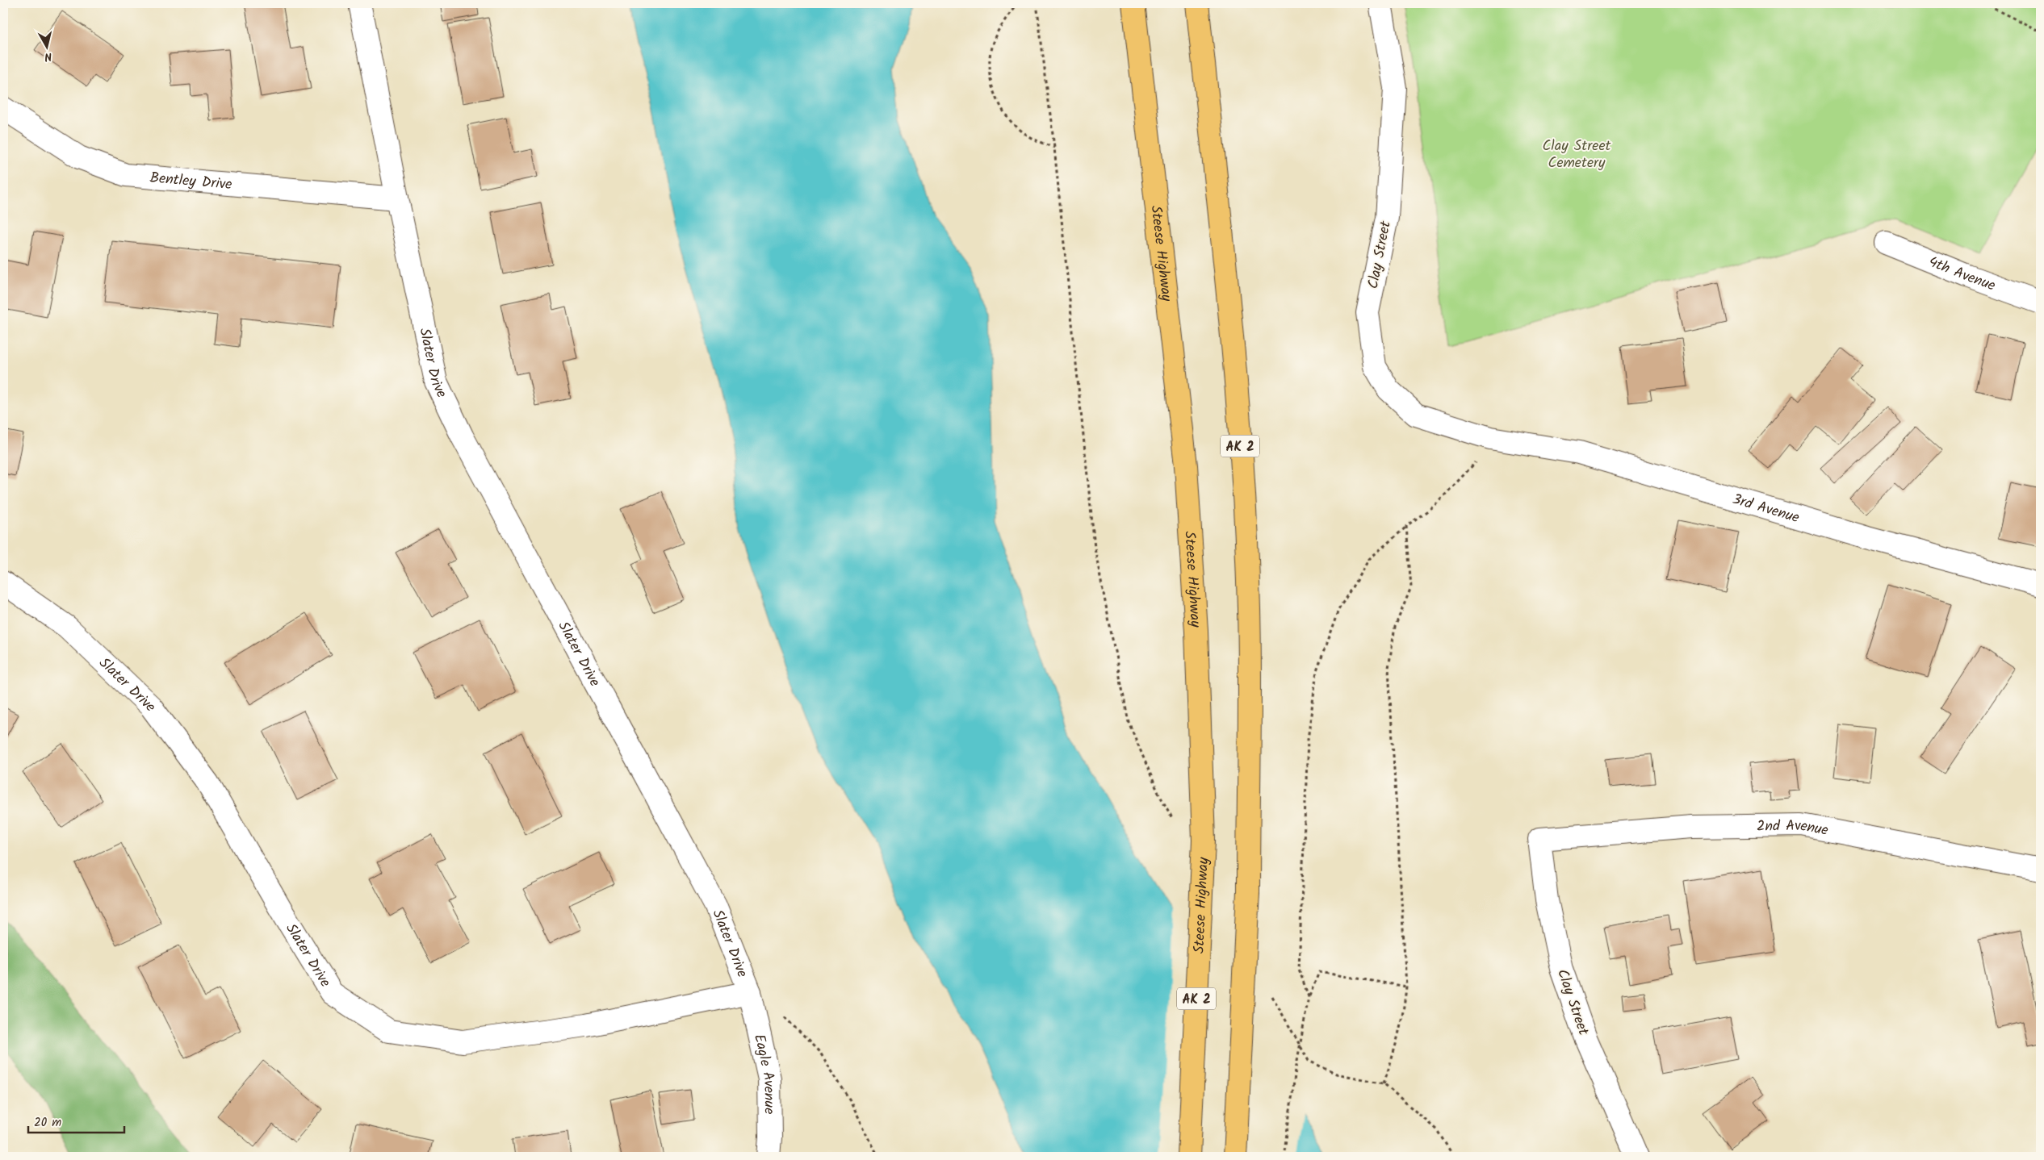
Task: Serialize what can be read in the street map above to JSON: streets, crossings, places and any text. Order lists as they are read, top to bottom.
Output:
{
  "streets": {
    "highway": ["Steese Highway", "AK 2"],
    "street": [
      "Bentley Drive",
      "Clay Street",
      "4th Avenue",
      "Slater Drive",
      "3rd Avenue",
      "2nd Avenue",
      "Eagle Avenue"
    ]
  },
  "crossings": [
    ["Bentley Drive", "Slater Drive"],
    ["Clay Street", "3rd Avenue"],
    ["Clay Street", "2nd Avenue"],
    ["Slater Drive", "Eagle Avenue"]
  ],
  "parks": ["Clay Street Cemetery"],
  "scale_bar": "20 m",
  "north": "bottom"
}
